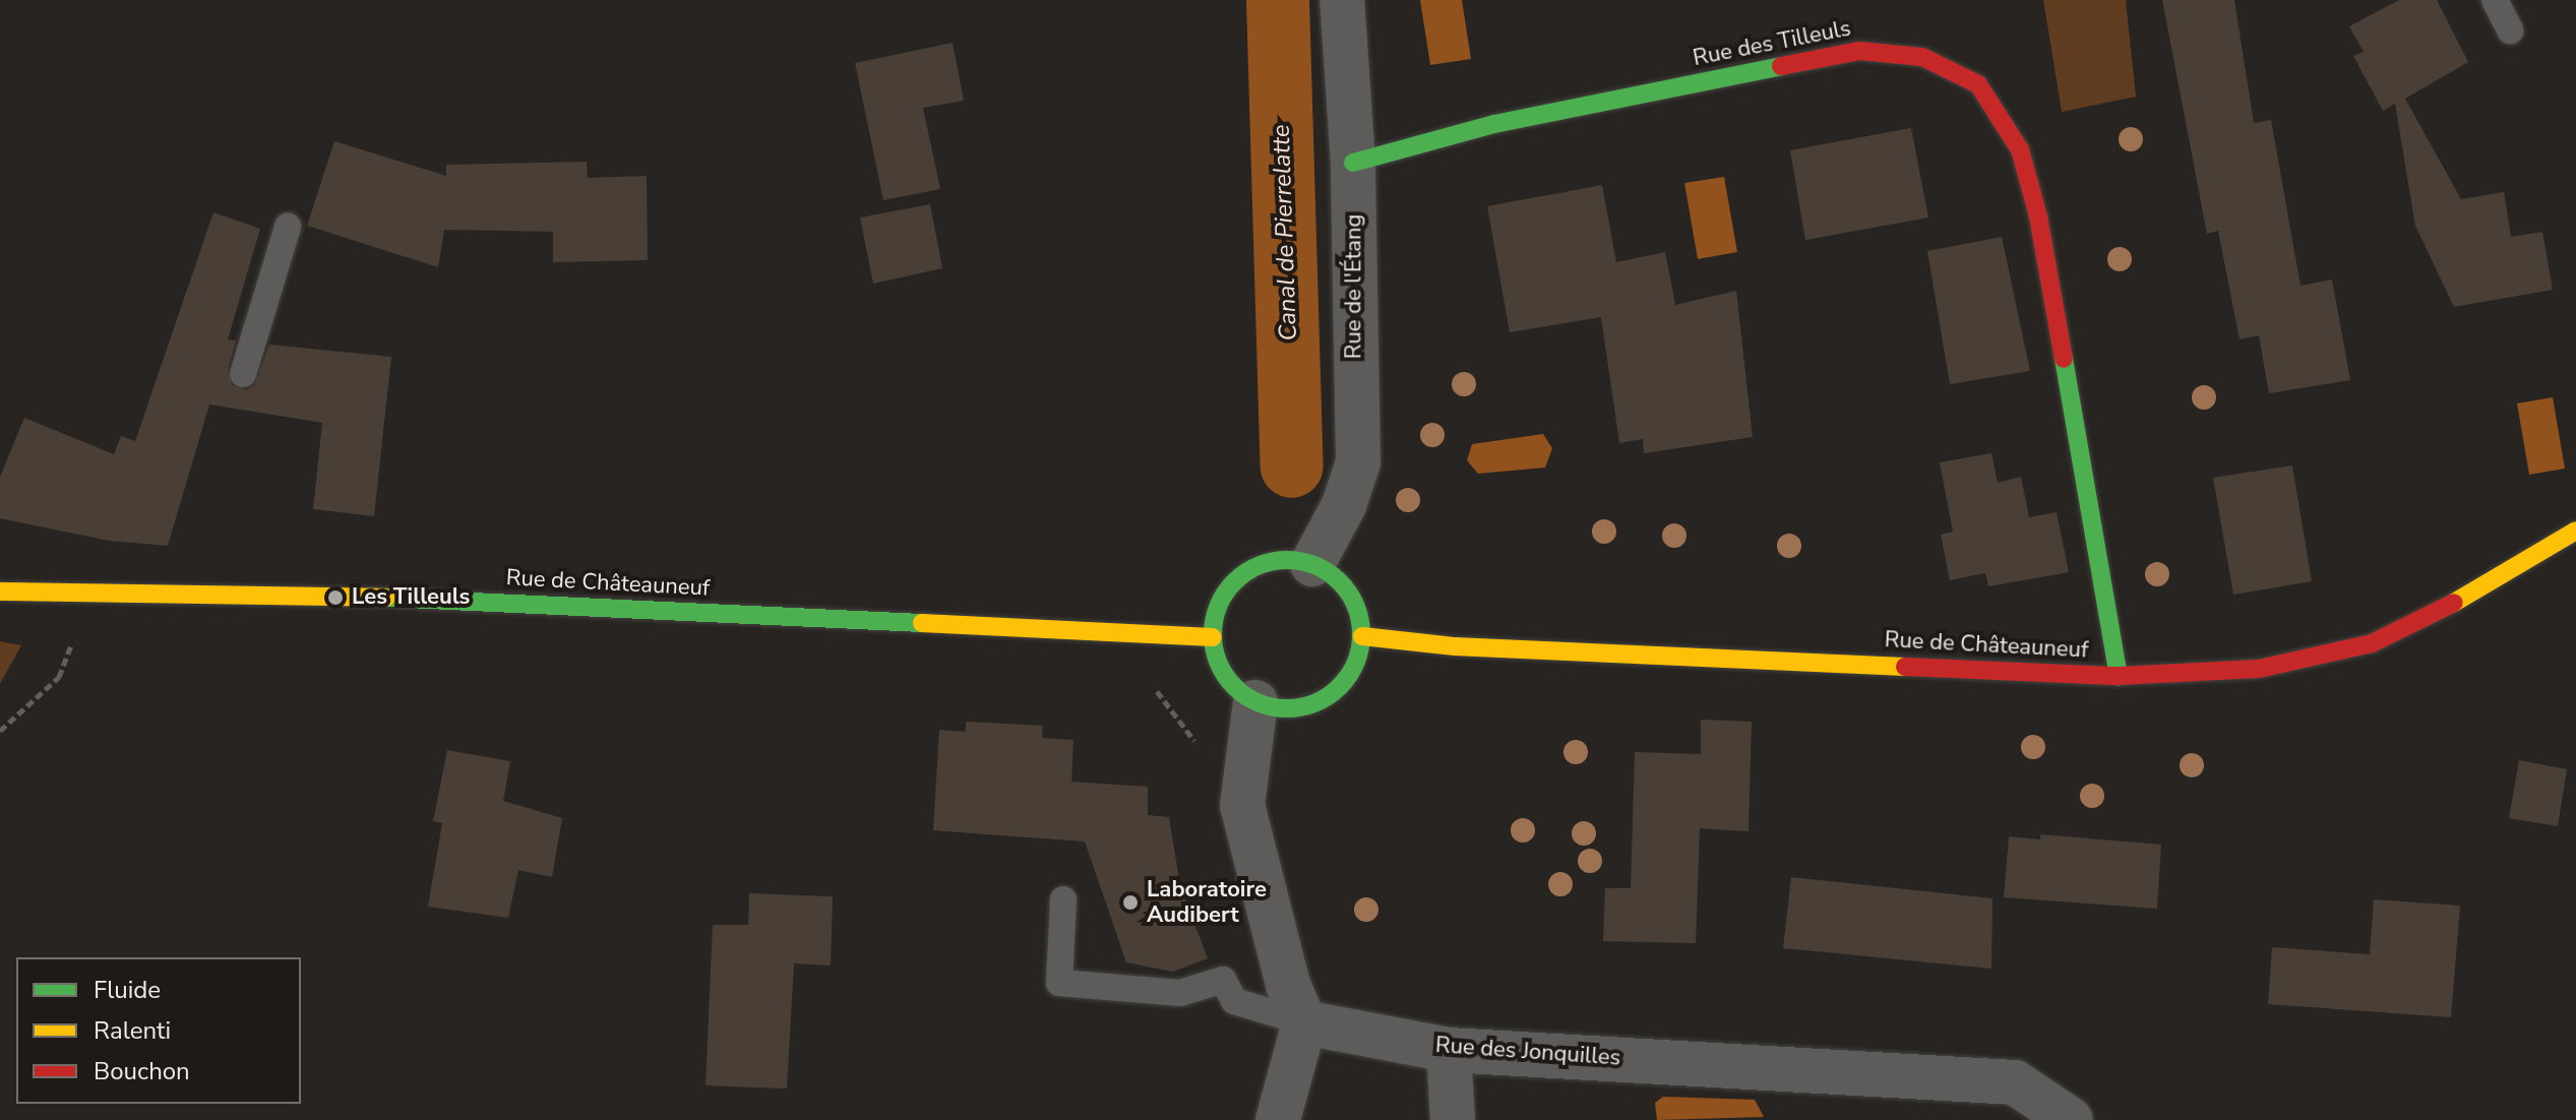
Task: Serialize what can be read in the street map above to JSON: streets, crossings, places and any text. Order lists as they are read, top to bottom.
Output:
{
  "streets": {
    "main road": ["Rue des Tilleuls", "Rue de Châteauneuf"],
    "street": ["Rue de l'Étang", "Rue des Jonquilles"]
  },
  "crossings": [
    ["Rue des Tilleuls", "Rue de l'Étang"],
    ["Rue des Tilleuls", "Rue de Châteauneuf"],
    ["Rue de l'Étang", "Rue de Châteauneuf"]
  ],
  "water": ["Canal de Pierrelatte"],
  "places": ["Les Tilleuls", "Laboratoire Audibert"],
  "legend": ["Fluide", "Ralenti", "Bouchon"]
}
